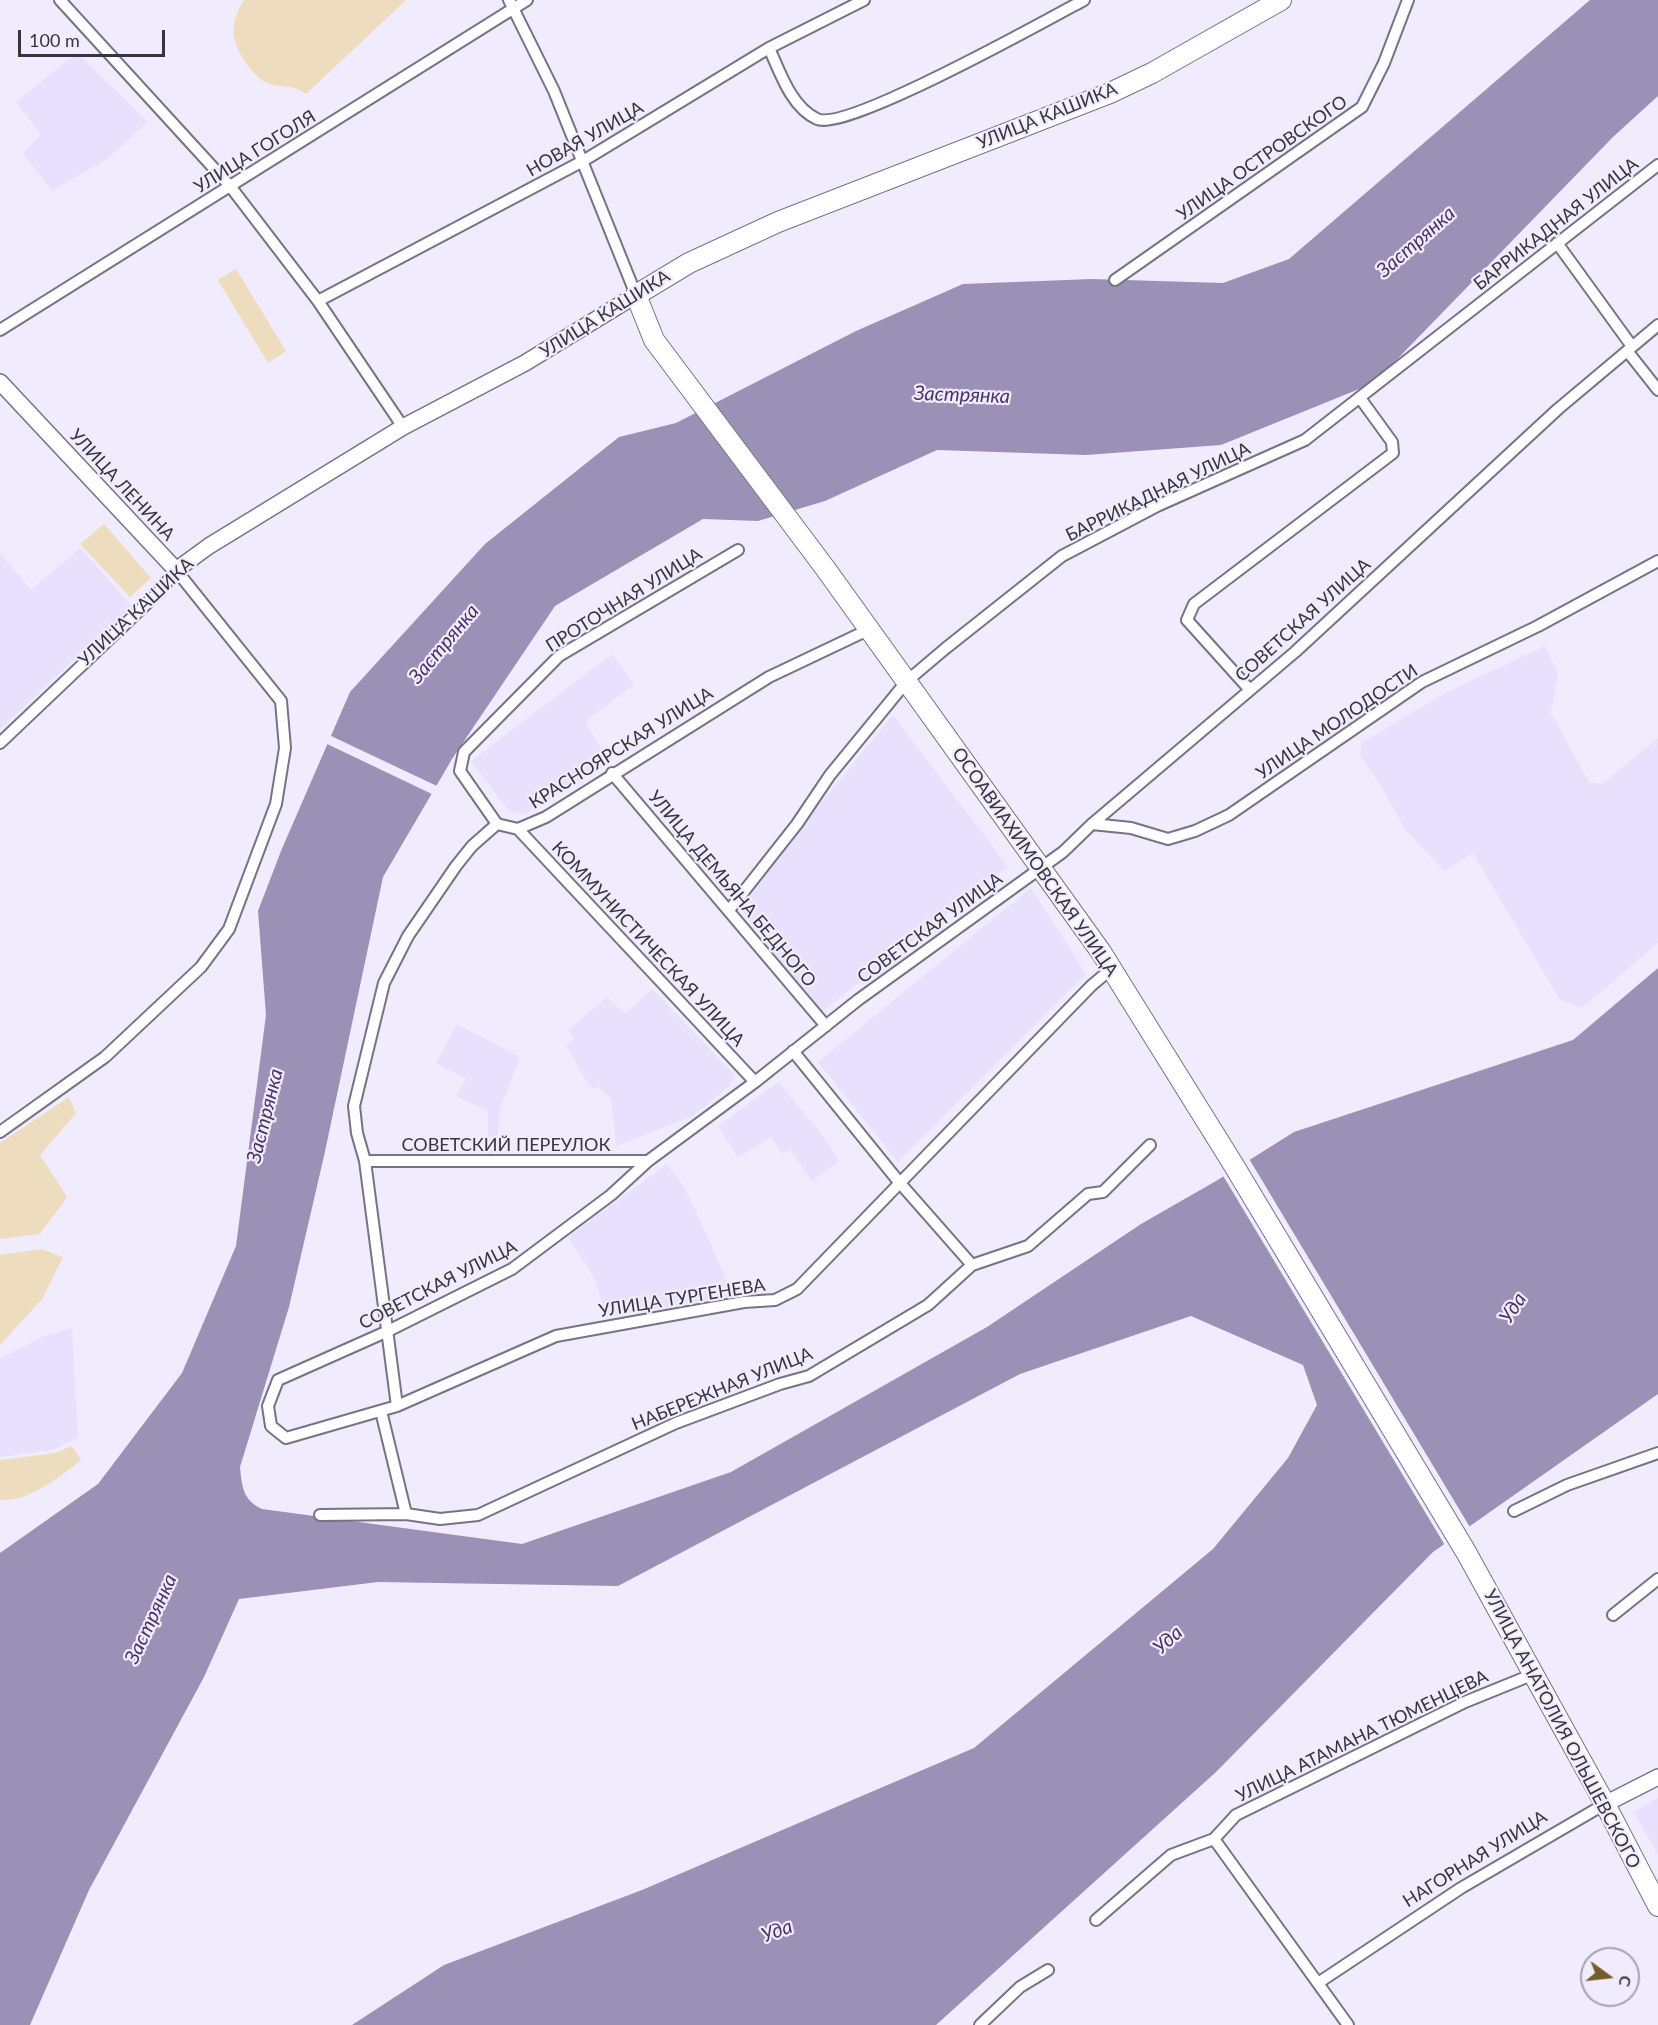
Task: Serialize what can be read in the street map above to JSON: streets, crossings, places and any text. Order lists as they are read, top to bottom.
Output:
{
  "streets": {
    "highway": ["УЛИЦА КАШИКА", "ОСОАВИАХИМОВСКАЯ УЛИЦА", "УЛИЦА АНАТОЛИЯ ОЛЬШЕВСКОГО"],
    "street": [
      "НОВАЯ УЛИЦА",
      "УЛИЦА ГОГОЛЯ",
      "УЛИЦА ОСТРОВСКОГО",
      "БАРРИКАДНАЯ УЛИЦА",
      "УЛИЦА ЛЕНИНА",
      "ПРОТОЧНАЯ УЛИЦА",
      "СОВЕТСКАЯ УЛИЦА",
      "УЛИЦА МОЛОДОСТИ",
      "КРАСНОЯРСКАЯ УЛИЦА",
      "УЛИЦА ДЕМЬЯНА БЕДНОГО",
      "КОММУНИСТИЧЕСКАЯ УЛИЦА",
      "СОВЕТСКИЙ ПЕРЕУЛОК",
      "УЛИЦА ТУРГЕНЕВА",
      "НАБЕРЕЖНАЯ УЛИЦА",
      "УЛИЦА АТАМАНА ТЮМЕНЦЕВА",
      "НАГОРНАЯ УЛИЦА"
    ]
  },
  "crossings": [
    ["УЛИЦА КАШИКА", "УЛИЦА ЛЕНИНА"],
    ["УЛИЦА КАШИКА", "ОСОАВИАХИМОВСКАЯ УЛИЦА"],
    ["БАРРИКАДНАЯ УЛИЦА", "ОСОАВИАХИМОВСКАЯ УЛИЦА"],
    ["БАРРИКАДНАЯ УЛИЦА", "УЛИЦА ДЕМЬЯНА БЕДНОГО"],
    ["ПРОТОЧНАЯ УЛИЦА", "КРАСНОЯРСКАЯ УЛИЦА"],
    ["СОВЕТСКАЯ УЛИЦА", "УЛИЦА МОЛОДОСТИ"],
    ["СОВЕТСКАЯ УЛИЦА", "ОСОАВИАХИМОВСКАЯ УЛИЦА"],
    ["СОВЕТСКАЯ УЛИЦА", "УЛИЦА ДЕМЬЯНА БЕДНОГО"],
    ["СОВЕТСКАЯ УЛИЦА", "КОММУНИСТИЧЕСКАЯ УЛИЦА"],
    ["СОВЕТСКАЯ УЛИЦА", "СОВЕТСКИЙ ПЕРЕУЛОК"],
    ["СОВЕТСКАЯ УЛИЦА", "УЛИЦА ТУРГЕНЕВА"],
    ["КРАСНОЯРСКАЯ УЛИЦА", "ОСОАВИАХИМОВСКАЯ УЛИЦА"],
    ["КРАСНОЯРСКАЯ УЛИЦА", "УЛИЦА ДЕМЬЯНА БЕДНОГО"],
    ["КРАСНОЯРСКАЯ УЛИЦА", "КОММУНИСТИЧЕСКАЯ УЛИЦА"],
    ["ОСОАВИАХИМОВСКАЯ УЛИЦА", "УЛИЦА ТУРГЕНЕВА"],
    ["ОСОАВИАХИМОВСКАЯ УЛИЦА", "УЛИЦА АНАТОЛИЯ ОЛЬШЕВСКОГО"],
    ["УЛИЦА АНАТОЛИЯ ОЛЬШЕВСКОГО", "УЛИЦА АТАМАНА ТЮМЕНЦЕВА"],
    ["УЛИЦА АНАТОЛИЯ ОЛЬШЕВСКОГО", "НАГОРНАЯ УЛИЦА"]
  ],
  "water": ["Застрянка", "Уда"],
  "scale_bar": "100 m",
  "north": "right"
}
